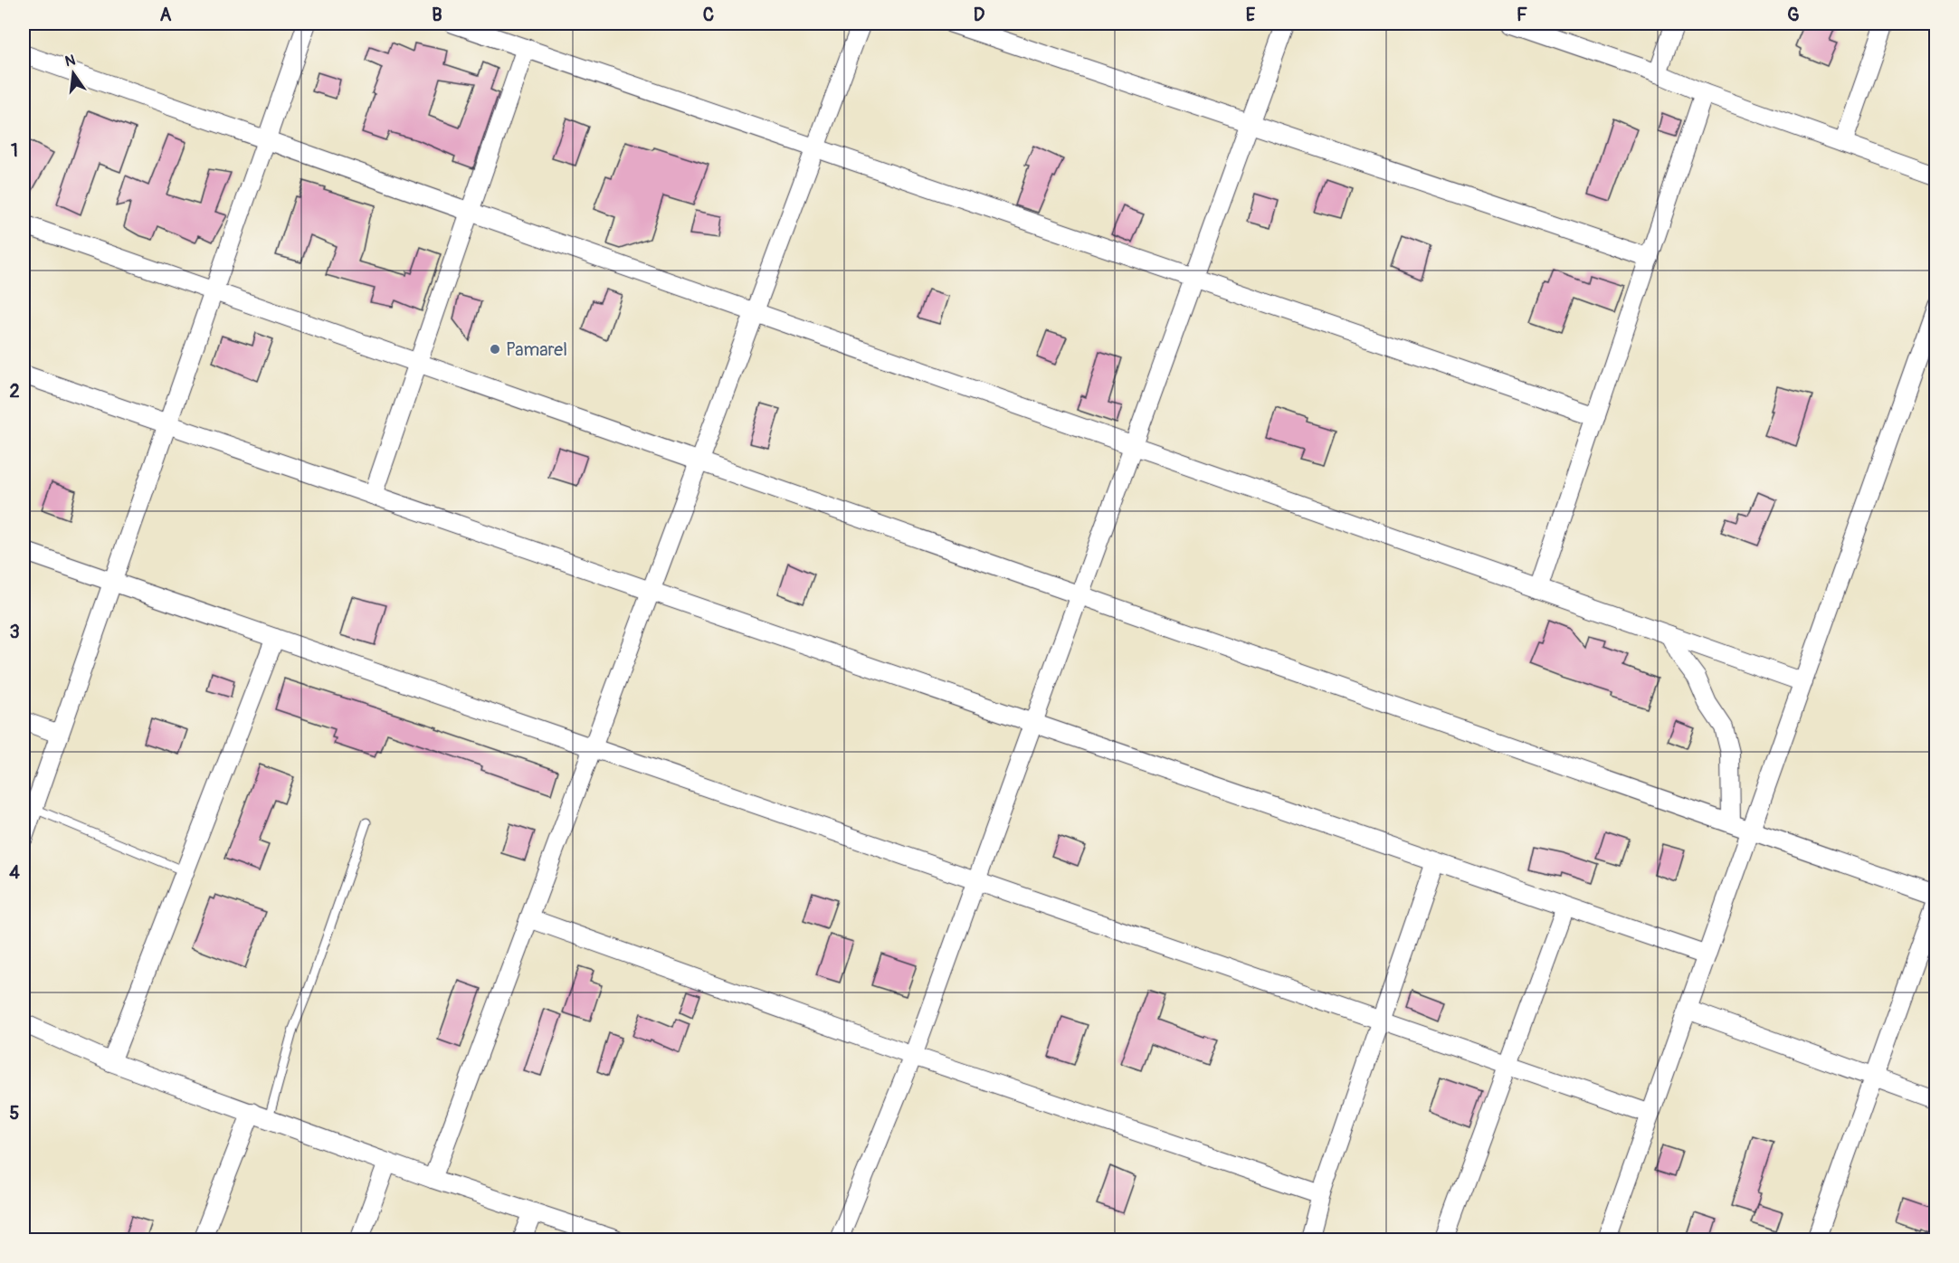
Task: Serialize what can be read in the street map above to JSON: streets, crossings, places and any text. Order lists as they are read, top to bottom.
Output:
{
  "places": ["Pamarel"],
  "north": "top",
  "grid": {
    "columns": [
      "A",
      "B",
      "C",
      "D",
      "E",
      "F",
      "G"
    ],
    "rows": [
      "1",
      "2",
      "3",
      "4",
      "5"
    ]
  }
}
